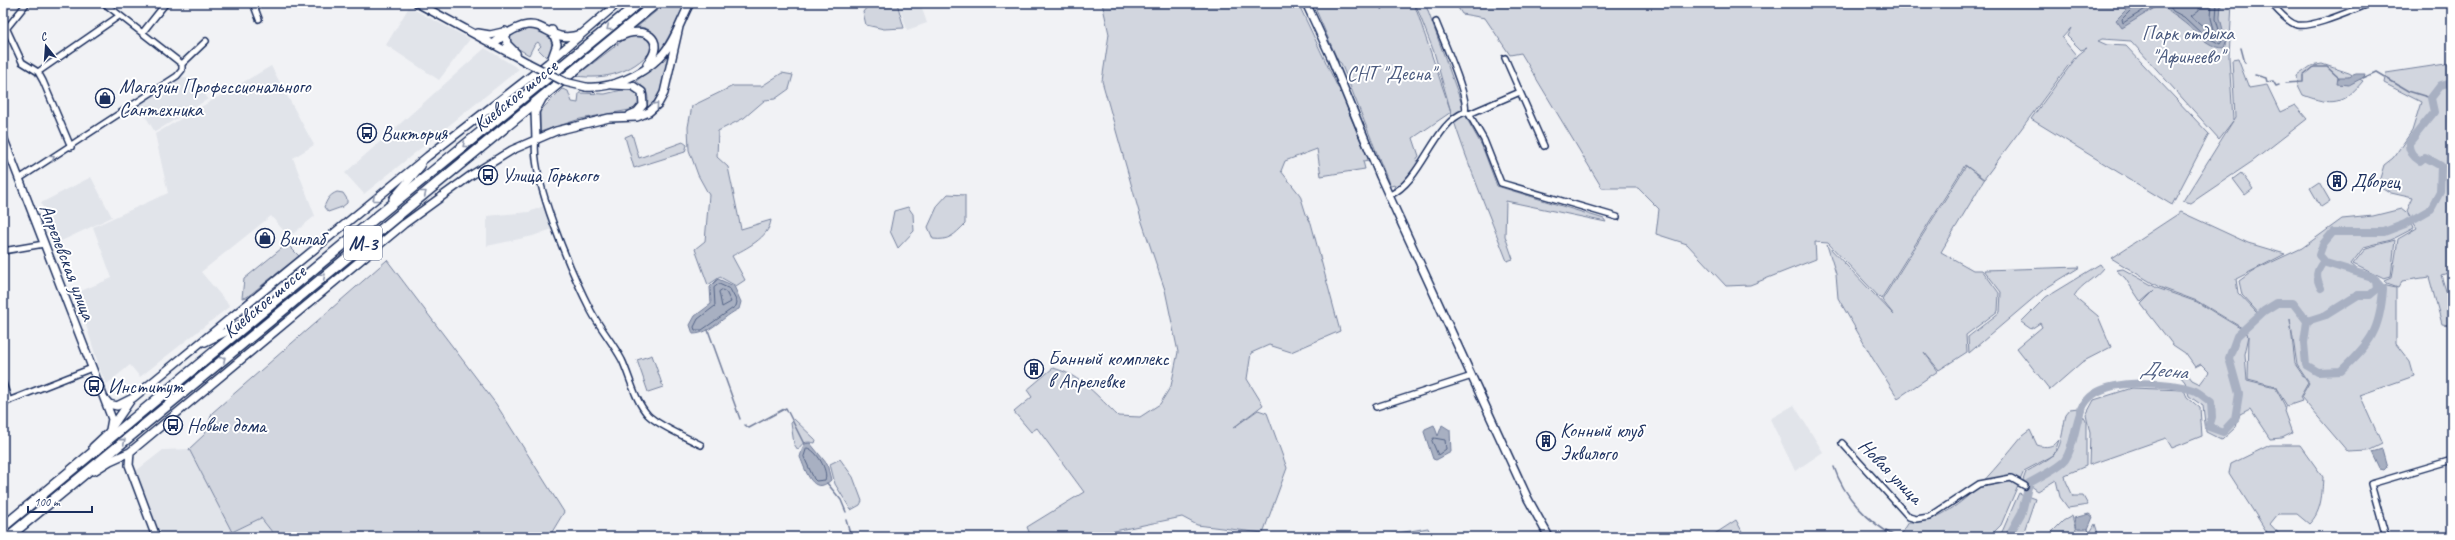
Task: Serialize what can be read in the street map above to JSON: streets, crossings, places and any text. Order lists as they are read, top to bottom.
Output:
{
  "streets": {
    "highway": ["Киевское шоссе", "М-3"],
    "main road": ["Апрелевская улица"],
    "street": ["Новая улица"]
  },
  "water": ["Десна"],
  "parks": ["Парк отдыха \"Афинеево\"", "СНТ \"Десна\""],
  "places": {
    "shop": ["Магазин Профессионального Сантехника", "Винлаб"],
    "bus stop": [
      "Виктория",
      "Улица Горького",
      "Институт",
      "Новые дома"
    ],
    "building": ["Дворец", "Банный комплекс в Апрелевке", "Конный клуб Эквилого"]
  },
  "scale_bar": "100 m",
  "north": "top"
}
